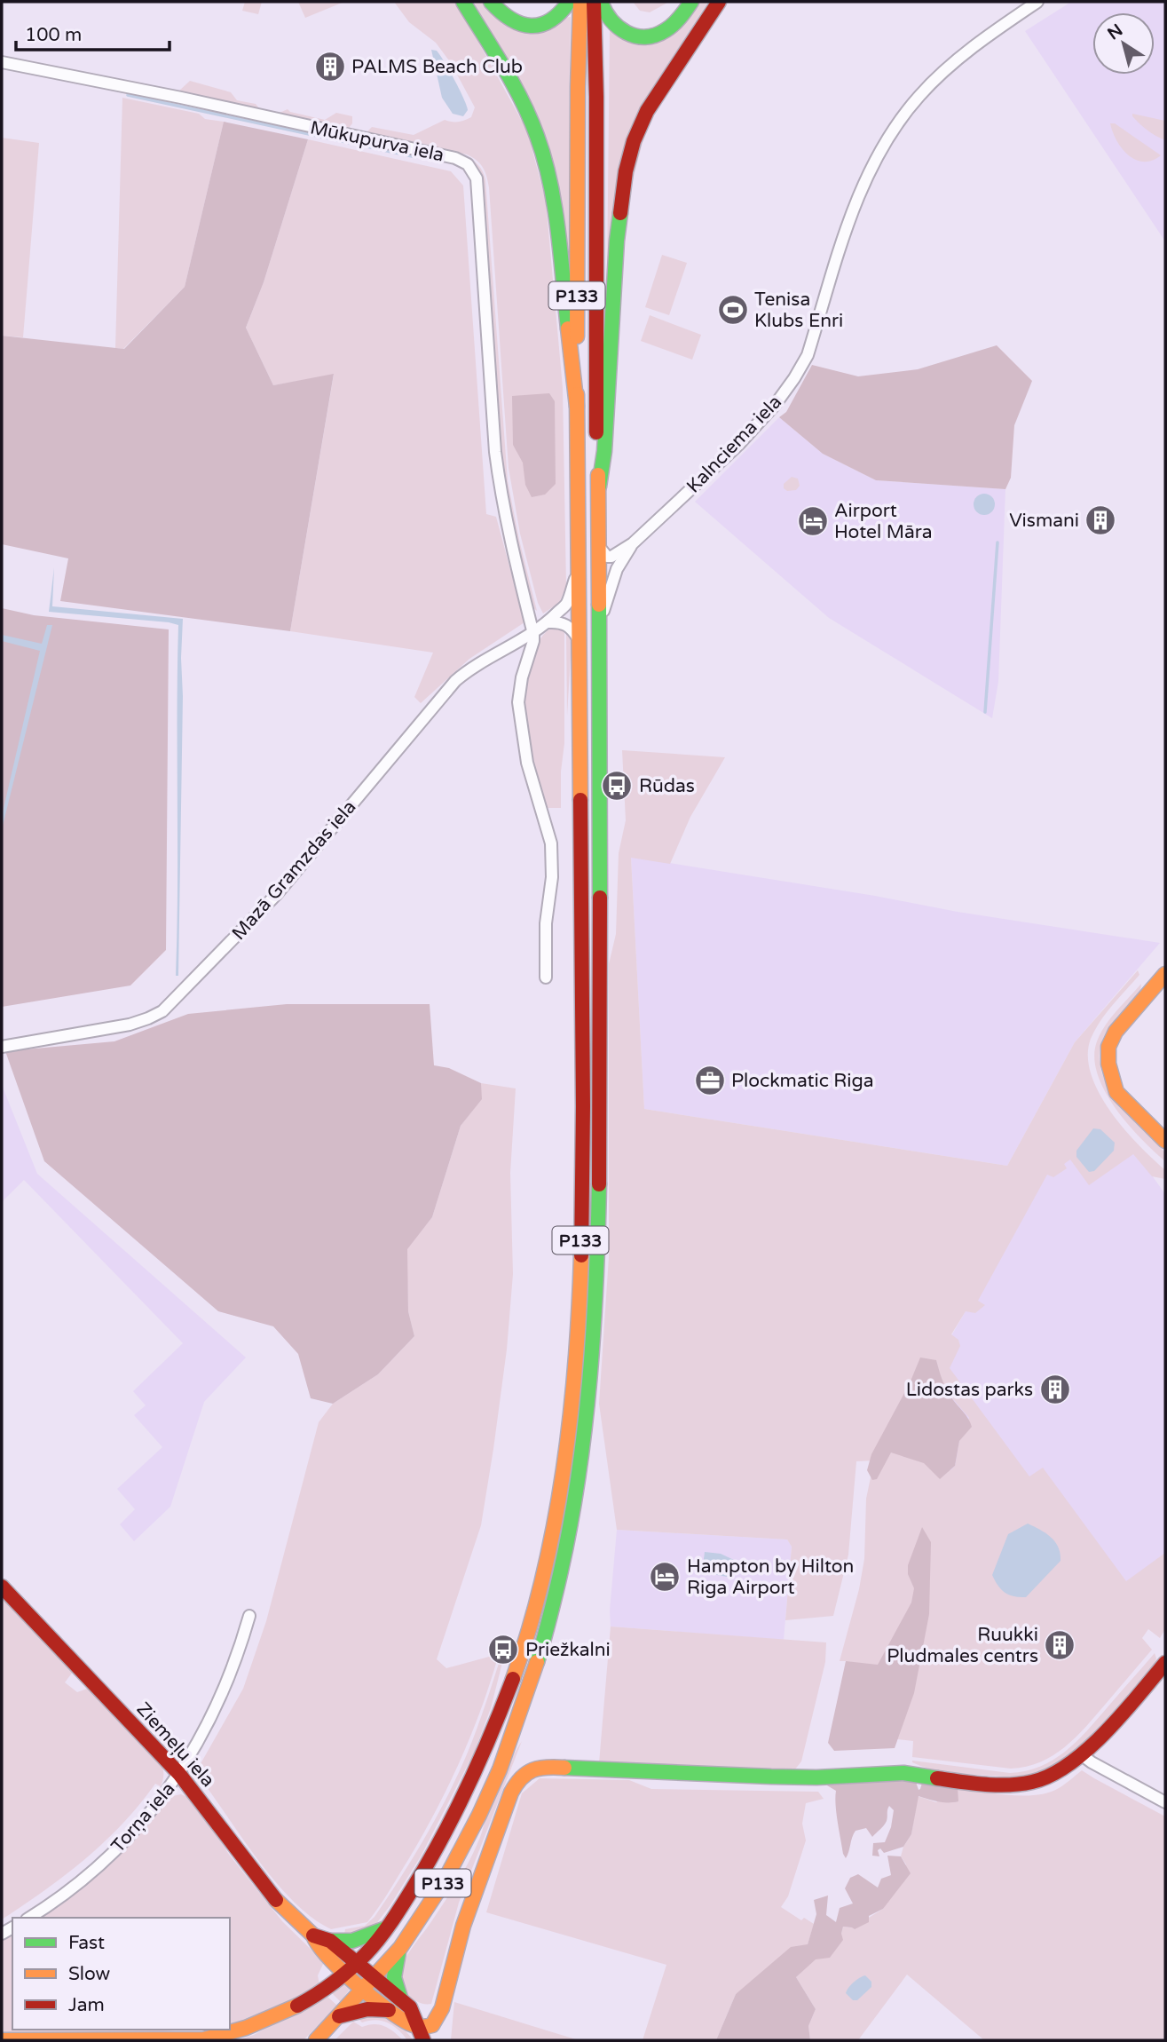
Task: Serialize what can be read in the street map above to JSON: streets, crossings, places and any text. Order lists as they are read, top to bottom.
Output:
{
  "streets": {
    "main road": ["P133", "Ziemeļu iela"],
    "street": [
      "Mūkupurva iela",
      "Kalnciema iela",
      "Mazā Gramzdas iela",
      "Torņa iela"
    ]
  },
  "crossings": [
    ["Mūkupurva iela", "Mazā Gramzdas iela"],
    ["P133", "Kalnciema iela"],
    ["P133", "Mazā Gramzdas iela"],
    ["P133", "Ziemeļu iela"],
    ["Ziemeļu iela", "Torņa iela"]
  ],
  "places": {
    "building": [
      "PALMS Beach Club",
      "Vismani",
      "Lidostas parks",
      "Ruukki Pludmales centrs"
    ],
    "sports": ["Tenisa Klubs Enri"],
    "hotel": ["Airport Hotel Māra", "Hampton by Hilton Riga Airport"],
    "bus stop": ["Rūdas", "Priežkalni"],
    "office": ["Plockmatic Riga"]
  },
  "legend": ["Fast", "Slow", "Jam"],
  "scale_bar": "100 m",
  "north": "top left"
}
